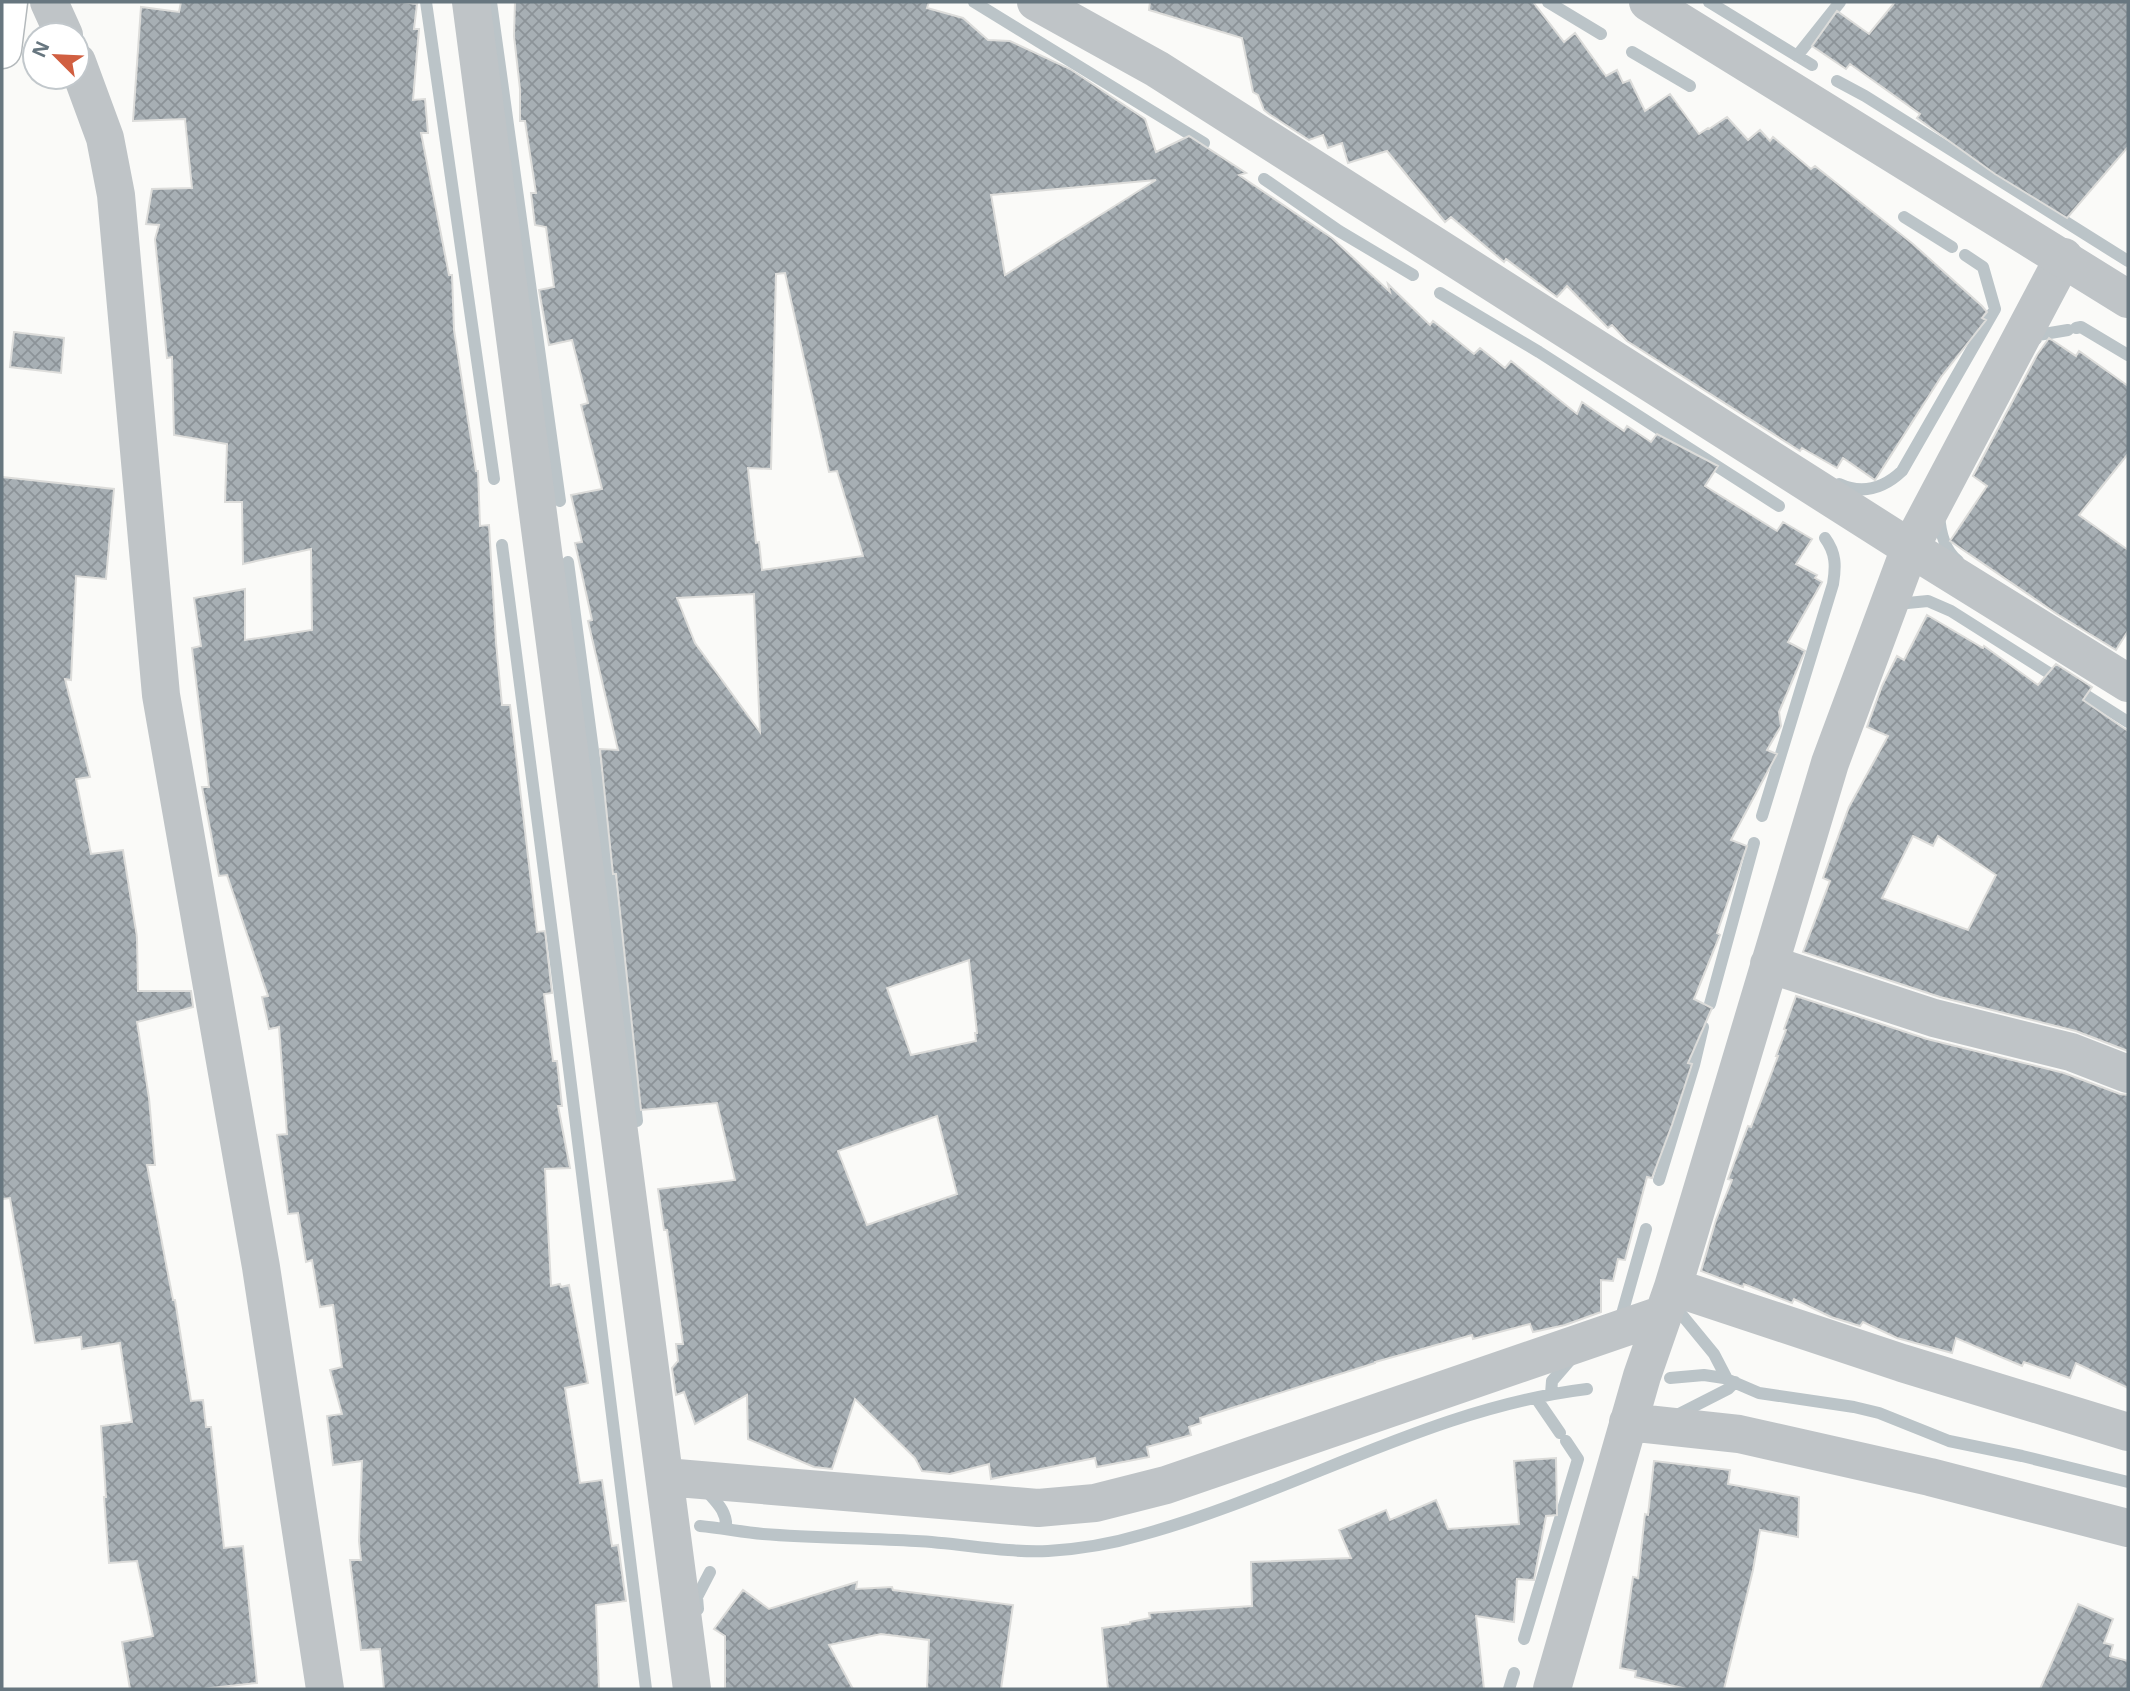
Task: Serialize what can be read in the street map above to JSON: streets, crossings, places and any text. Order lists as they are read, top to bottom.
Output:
{
  "north": "top left"
}
